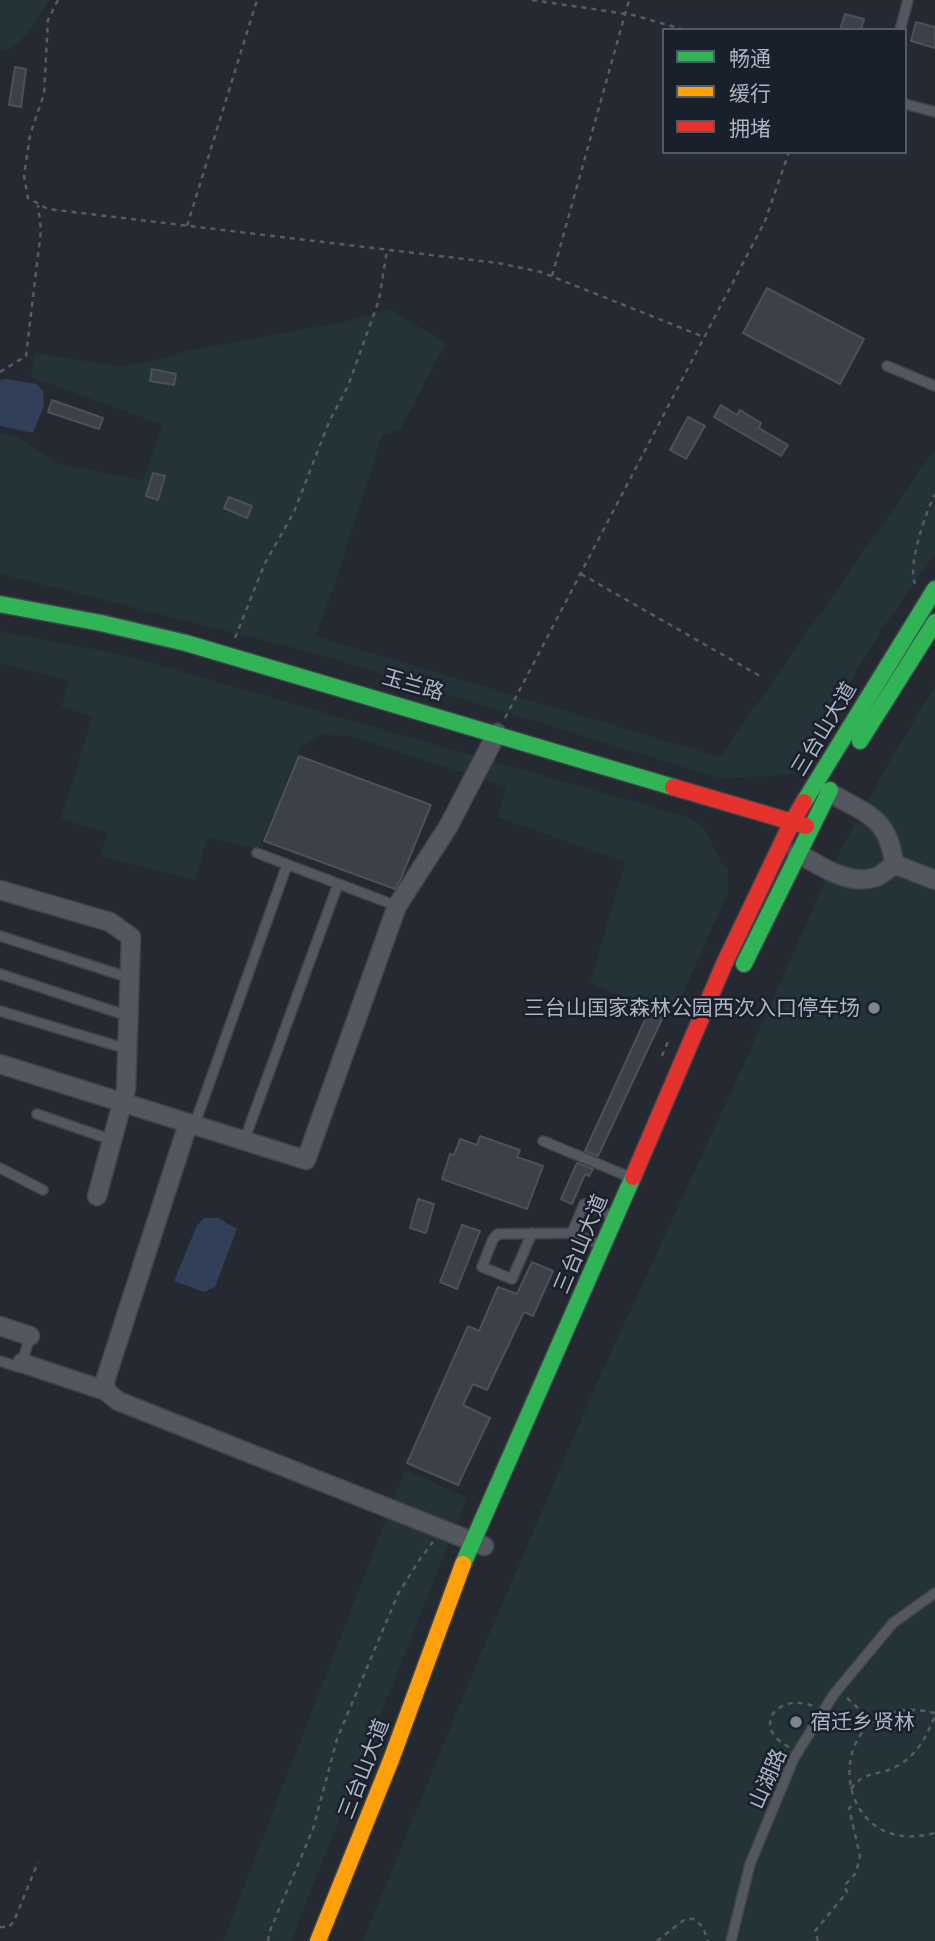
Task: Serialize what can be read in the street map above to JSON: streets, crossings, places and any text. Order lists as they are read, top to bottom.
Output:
{
  "streets": {
    "main road": ["玉兰路", "三台山大道"],
    "lane": ["山湖路"]
  },
  "crossings": [
    ["玉兰路", "三台山大道"]
  ],
  "places": ["三台山国家森林公园西次入口停车场", "宿迁乡贤林"],
  "legend": ["畅通", "缓行", "拥堵"]
}
